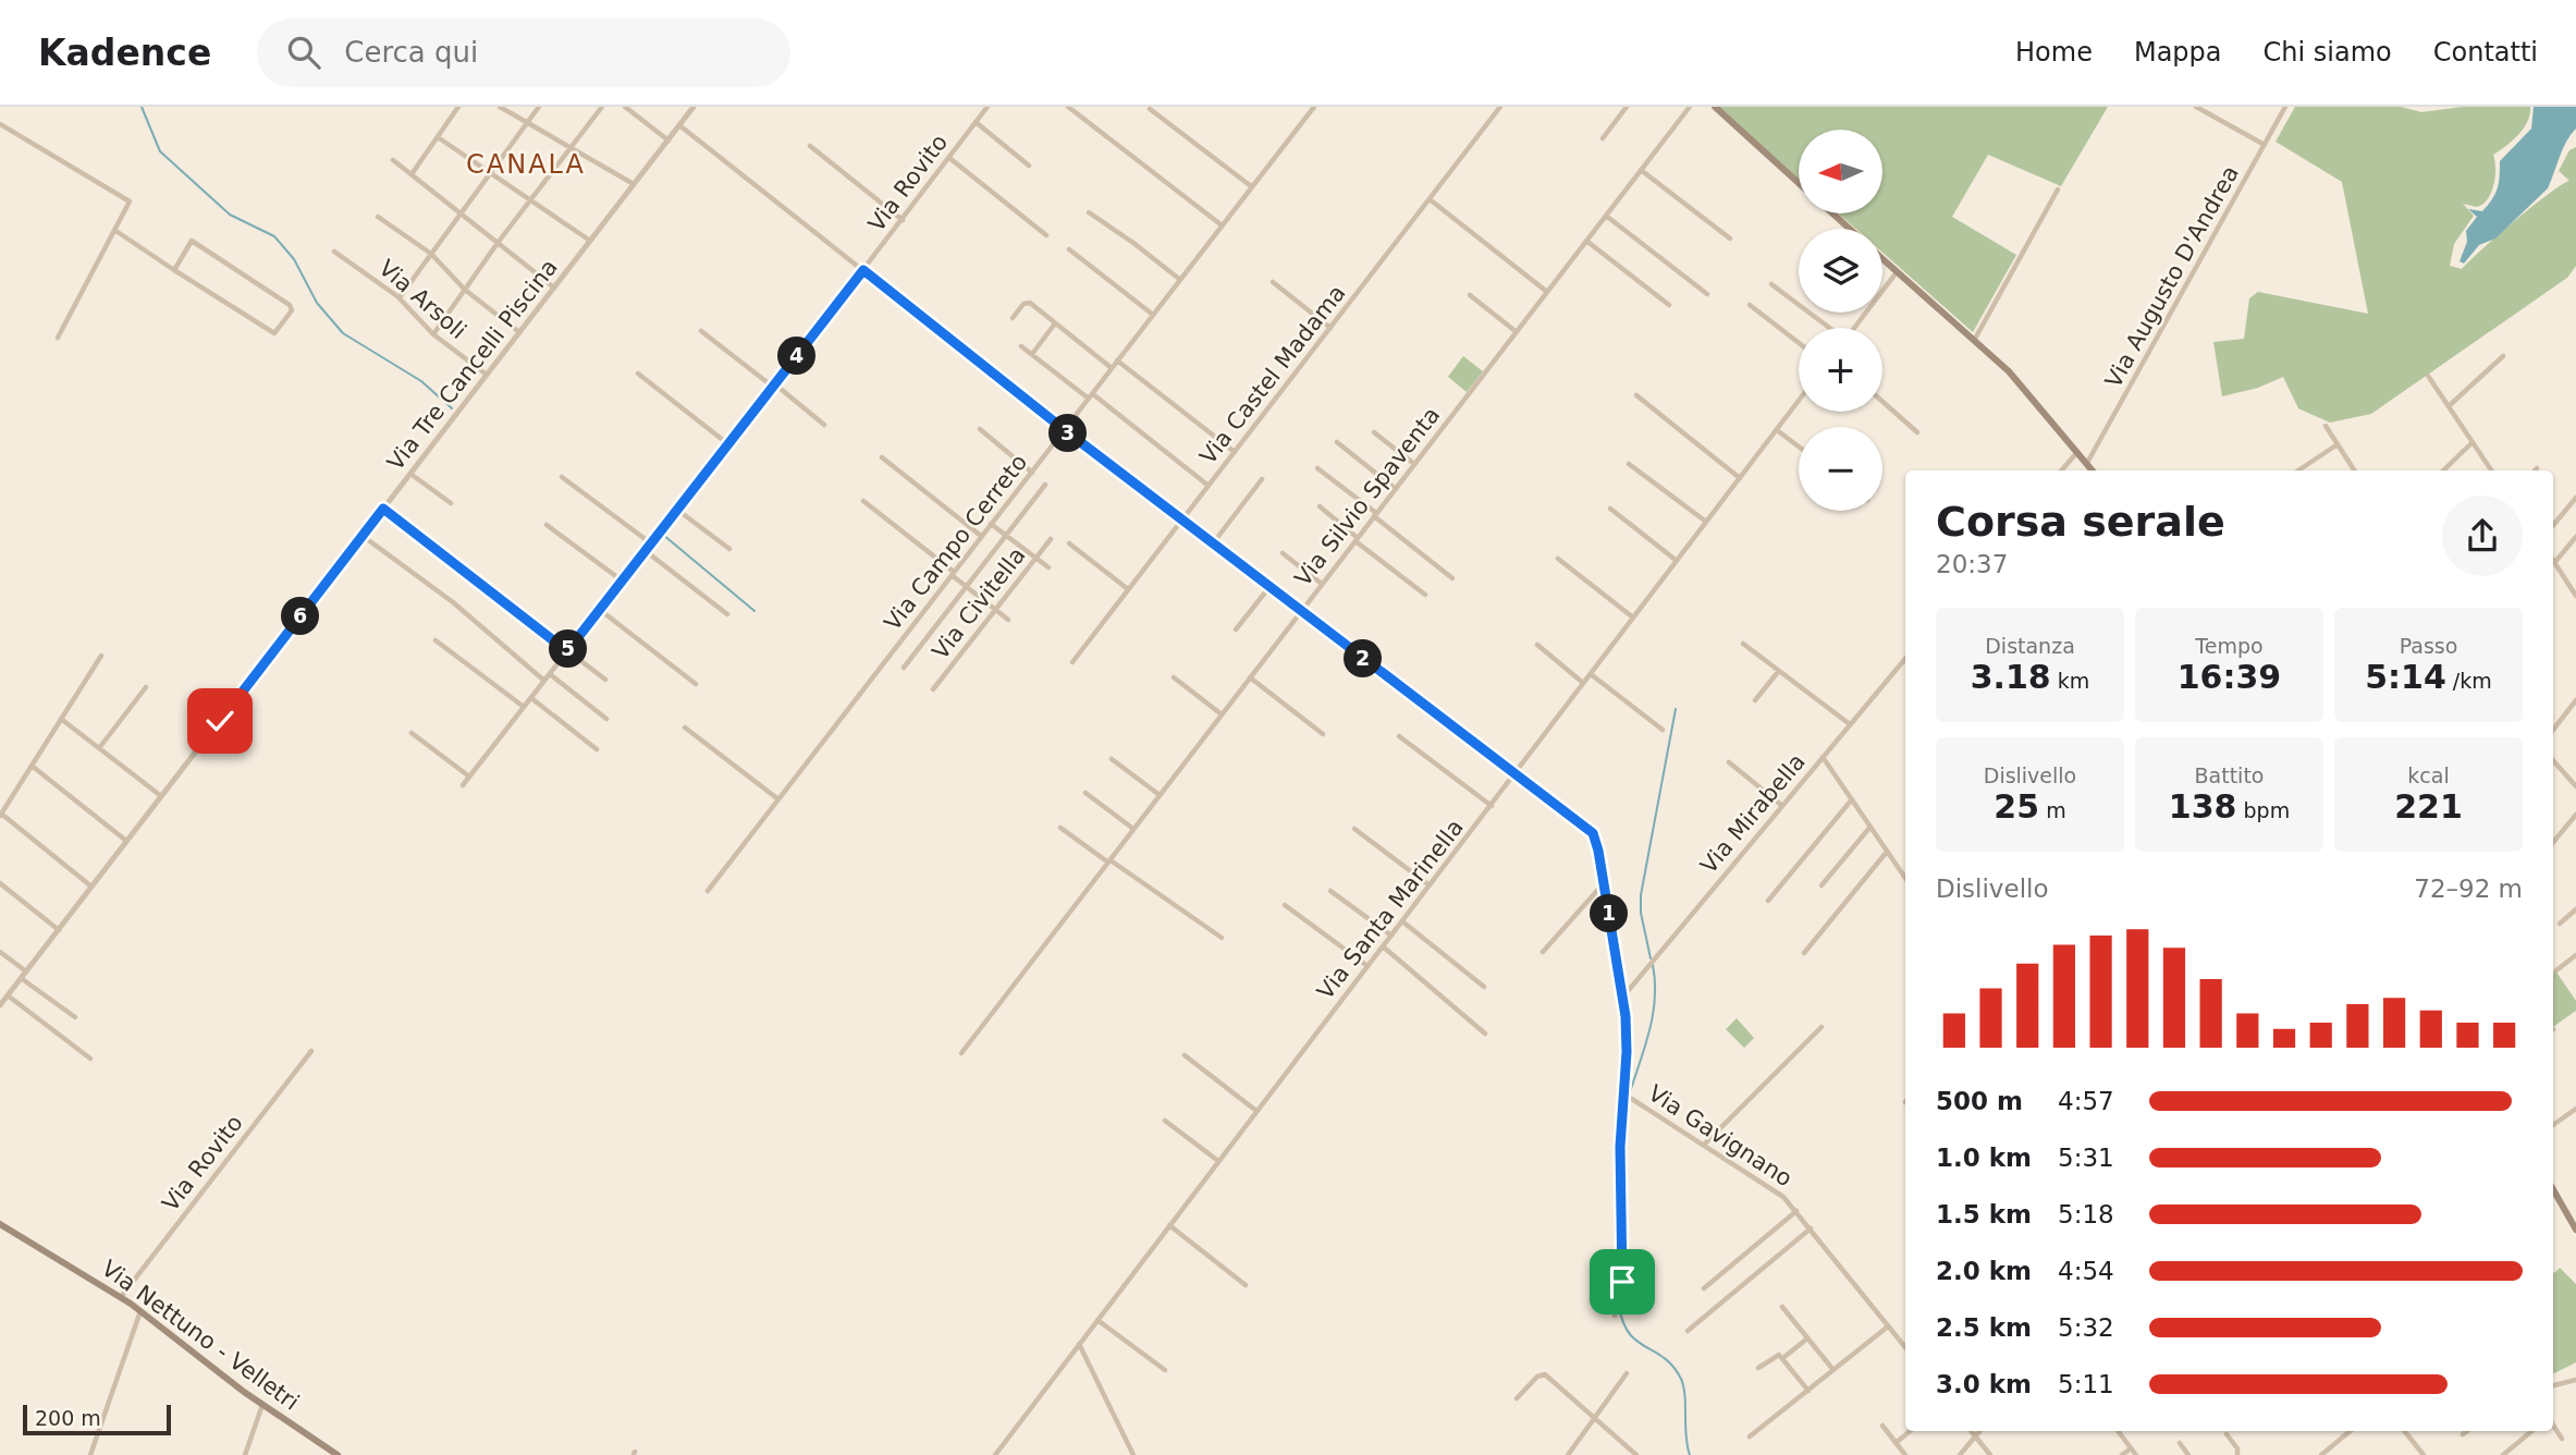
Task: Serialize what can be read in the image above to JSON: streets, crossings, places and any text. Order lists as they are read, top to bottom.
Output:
{
  "streets": {
    "main road": ["Via Nettuno - Velletri"],
    "street": [
      "Via Rovito",
      "Via Augusto D'Andrea",
      "Via Arsoli",
      "Via Tre Cancelli Piscina",
      "Via Castel Madama",
      "Via Silvio Spaventa",
      "Via Campo Cerreto",
      "Via Civitella",
      "Via Mirabella",
      "Via Santa Marinella",
      "Via Gavignano"
    ]
  },
  "crossings": [
    ["Via Rovito", "Via Nettuno - Velletri"],
    ["Via Arsoli", "Via Tre Cancelli Piscina"]
  ],
  "districts": ["CANALA"],
  "scale_bar": "200 m",
  "north": "left",
  "page": {
    "header": "Kadence",
    "search": "Cerca qui",
    "nav": [
      "Home",
      "Mappa",
      "Chi siamo",
      "Contatti"
    ],
    "map_buttons": ["+", "−"],
    "pins": [
      "4",
      "3",
      "6",
      "5",
      "2",
      "1"
    ],
    "heading": ["Corsa serale", "20:37"],
    "stats": [
      ["Distanza", "3.18 km"],
      ["Tempo", "16:39"],
      ["Passo", "5:14 /km"],
      ["Dislivello", "25 m"],
      ["Battito", "138 bpm"],
      ["kcal", "221"]
    ],
    "chart": ["Dislivello", "72–92 m"],
    "list": [
      {
        "name": "500 m",
        "note": "4:57"
      },
      {
        "name": "1.0 km",
        "note": "5:31"
      },
      {
        "name": "1.5 km",
        "note": "5:18"
      },
      {
        "name": "2.0 km",
        "note": "4:54"
      },
      {
        "name": "2.5 km",
        "note": "5:32"
      },
      {
        "name": "3.0 km",
        "note": "5:11"
      }
    ],
    "scale": "200 m"
  }
}
